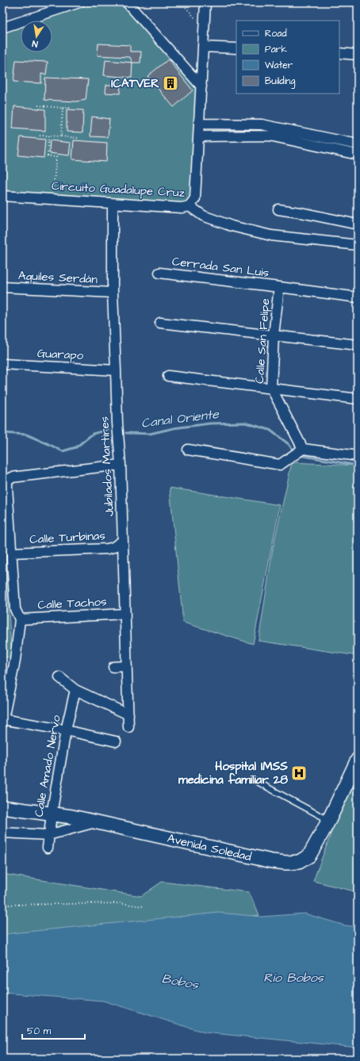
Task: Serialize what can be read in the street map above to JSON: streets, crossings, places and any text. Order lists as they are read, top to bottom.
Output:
{
  "streets": {
    "main road": ["Avenida Soledad"],
    "street": [
      "Circuito Guadalupe Cruz",
      "Cerrada San Luis",
      "Aquiles Serdán",
      "Calle San Felipe",
      "Guarapo",
      "Jubilados Martires",
      "Calle Turbinas",
      "Calle Tachos",
      "Calle Amado Nervo"
    ]
  },
  "crossings": [
    ["Circuito Guadalupe Cruz", "Jubilados Martires"],
    ["Cerrada San Luis", "Calle San Felipe"],
    ["Aquiles Serdán", "Jubilados Martires"],
    ["Guarapo", "Jubilados Martires"],
    ["Jubilados Martires", "Calle Turbinas"],
    ["Jubilados Martires", "Calle Tachos"],
    ["Calle Amado Nervo", "Avenida Soledad"]
  ],
  "water": ["Canal Oriente", "Río Bobos", "Bobos"],
  "places": {
    "building": ["ICATVER"],
    "hospital": ["Hospital IMSS medicina familiar 28"]
  },
  "legend": [
    "Road",
    "Park",
    "Water",
    "Building"
  ],
  "scale_bar": "50 m",
  "north": "bottom"
}
